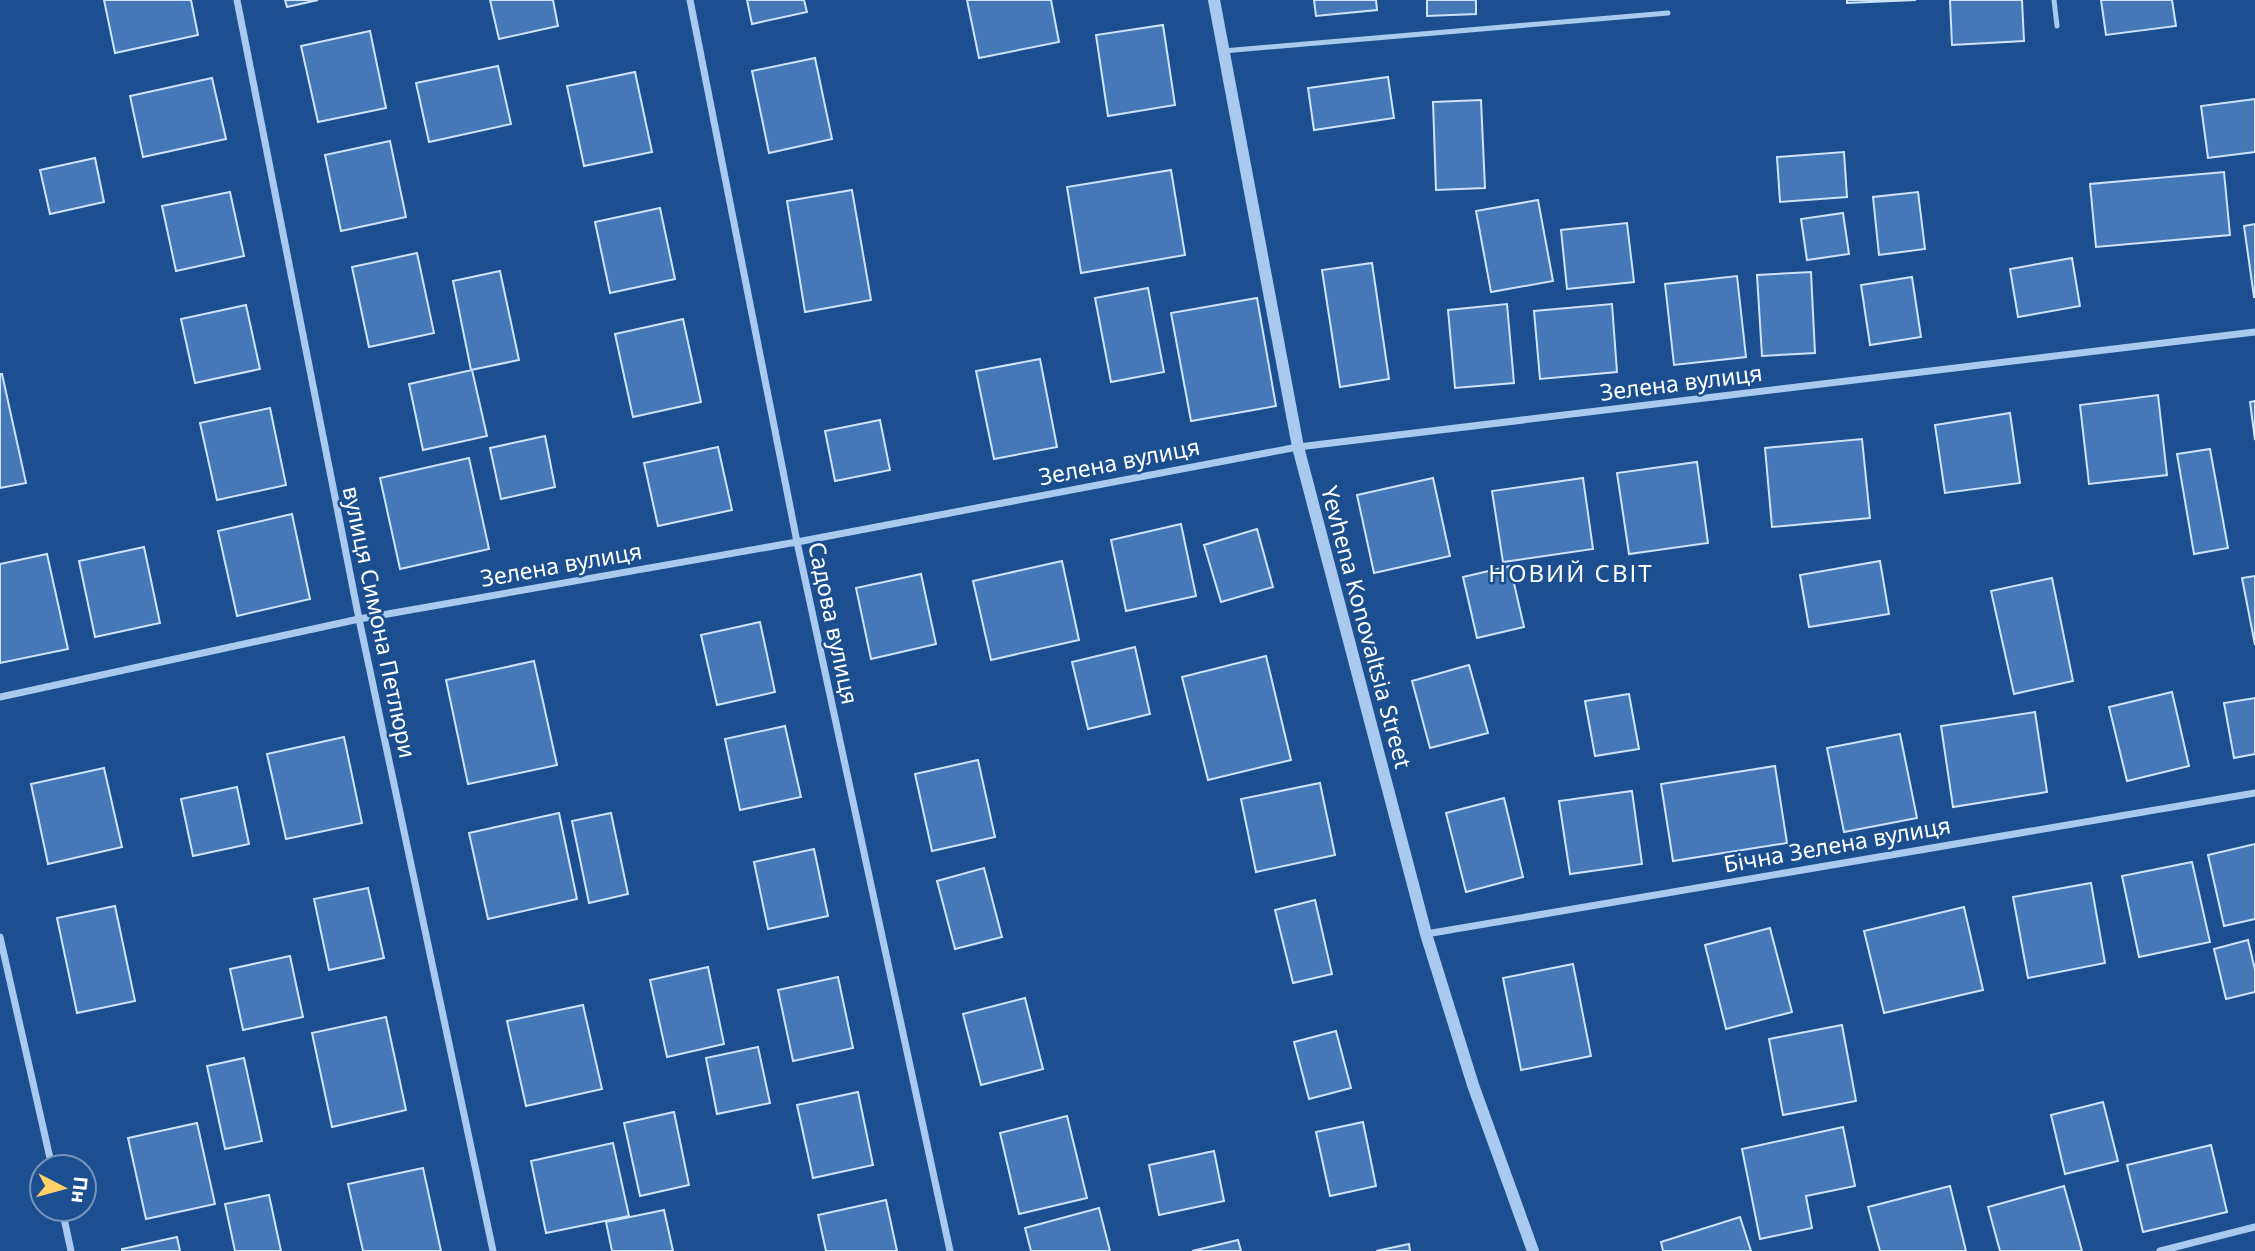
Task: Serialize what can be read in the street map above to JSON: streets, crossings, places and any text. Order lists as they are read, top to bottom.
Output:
{
  "streets": {
    "street": [
      "Зелена вулиця",
      "вулиця Симона Петлюри",
      "Садова вулиця",
      "Yevhena Konovaltsia Street",
      "Бічна Зелена вулиця"
    ]
  },
  "crossings": [
    ["Зелена вулиця", "вулиця Симона Петлюри"],
    ["Зелена вулиця", "Садова вулиця"],
    ["Зелена вулиця", "Yevhena Konovaltsia Street"],
    ["Yevhena Konovaltsia Street", "Бічна Зелена вулиця"]
  ],
  "districts": ["НОВИЙ СВІТ"],
  "north": "right"
}
